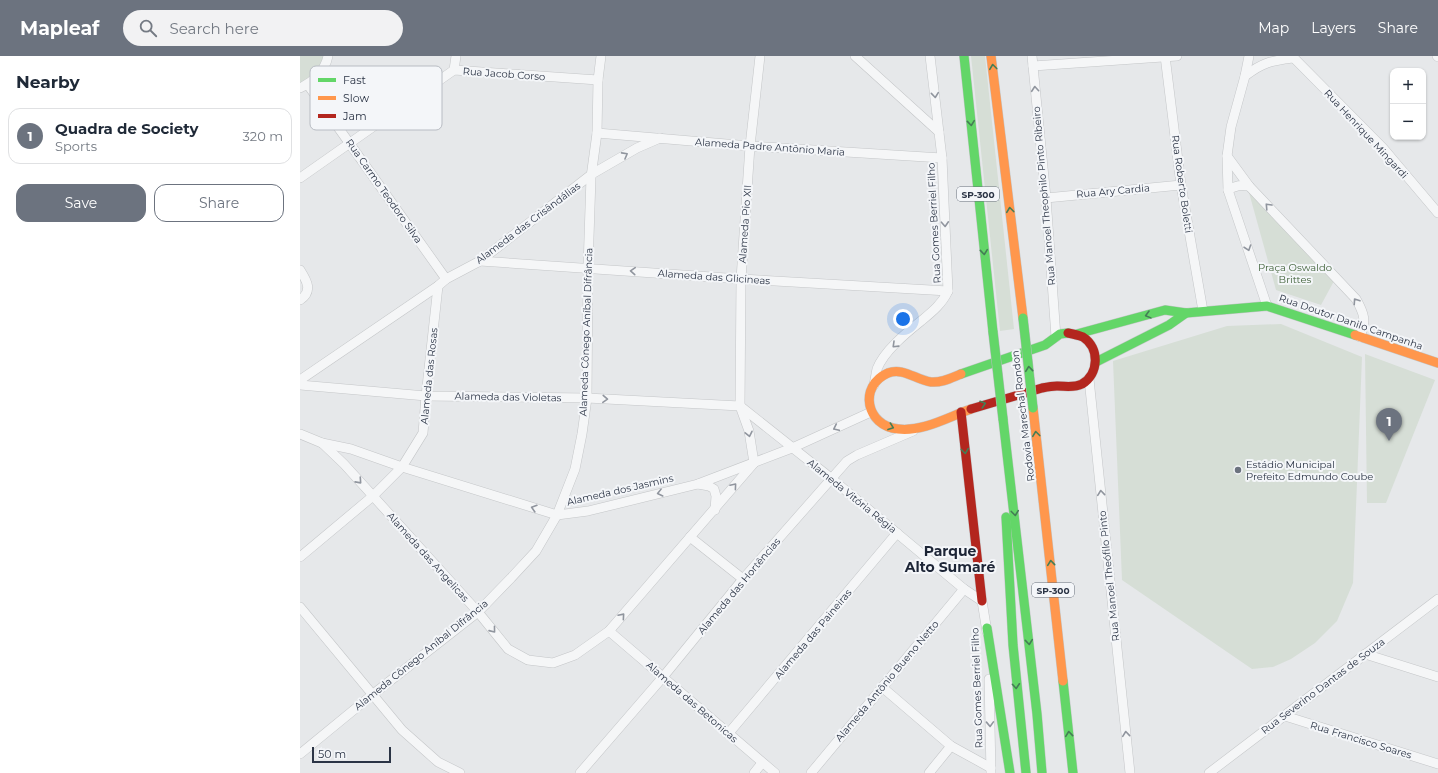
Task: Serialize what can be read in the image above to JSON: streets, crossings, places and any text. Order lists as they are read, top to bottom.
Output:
{
  "streets": {
    "main road": [
      "SP-300",
      "Rua Gomes Berriel Filho",
      "Rua Doutor Danilo Campanha",
      "Rodovia Marechal Rondon"
    ],
    "street": [
      "Rua Jacob Corso",
      "Rua Henrique Mingardi",
      "Alameda Padre Antônio Maria",
      "Rua Roberto Boletti",
      "Rua Carmo Teodoro Silva",
      "Rua Ary Cardia",
      "Rua Manoel Theophilo Pinto Ribeiro",
      "Alameda das Crisândálias",
      "Alameda Pio XII",
      "Alameda das Glicineas",
      "Alameda Cônego Aníbal Difrância",
      "Alameda das Rosas",
      "Alameda das Violetas",
      "Alameda dos Jasmins",
      "Alameda Vitória Régia",
      "Alameda das Angelicas",
      "Rua Manoel Theófilo Pinto",
      "Alameda das Hortências",
      "Alameda das Paineiras",
      "Alameda Antônio Bueno Netto",
      "Rua Severino Dantas de Souza",
      "Alameda das Betonicas",
      "Rua Francisco Soares"
    ]
  },
  "crossings": [
    ["Rua Jacob Corso", "Rua Carmo Teodoro Silva"],
    ["Rua Jacob Corso", "Alameda Cônego Aníbal Difrância"],
    ["Alameda Padre Antônio Maria", "Alameda das Crisândálias"],
    ["Alameda Padre Antônio Maria", "Rua Gomes Berriel Filho"],
    ["Alameda Padre Antônio Maria", "Alameda Pio XII"],
    ["Alameda Padre Antônio Maria", "Alameda Cônego Aníbal Difrância"],
    ["Rua Roberto Boletti", "Rua Ary Cardia"],
    ["Rua Roberto Boletti", "Rua Doutor Danilo Campanha"],
    ["Rua Carmo Teodoro Silva", "Alameda das Crisândálias"],
    ["Rua Ary Cardia", "Rua Manoel Theophilo Pinto Ribeiro"],
    ["Alameda das Crisândálias", "Alameda das Glicineas"],
    ["Alameda das Crisândálias", "Alameda Cônego Aníbal Difrância"],
    ["Alameda das Crisândálias", "Alameda das Rosas"],
    ["Rua Gomes Berriel Filho", "Alameda das Glicineas"],
    ["Rua Gomes Berriel Filho", "Alameda Vitória Régia"],
    ["Alameda Pio XII", "Alameda das Glicineas"],
    ["Alameda Pio XII", "Alameda das Violetas"],
    ["Alameda Pio XII", "Alameda dos Jasmins"],
    ["Alameda Pio XII", "Alameda Vitória Régia"],
    ["Alameda Pio XII", "Alameda das Angelicas"],
    ["Alameda das Glicineas", "Alameda Cônego Aníbal Difrância"],
    ["Alameda Cônego Aníbal Difrância", "Alameda das Violetas"],
    ["Alameda Cônego Aníbal Difrância", "Alameda dos Jasmins"],
    ["Alameda Cônego Aníbal Difrância", "Alameda das Angelicas"],
    ["Alameda das Rosas", "Alameda das Violetas"],
    ["Alameda das Rosas", "Alameda dos Jasmins"],
    ["Alameda das Rosas", "Alameda das Angelicas"],
    ["Alameda das Violetas", "Alameda Vitória Régia"],
    ["Alameda dos Jasmins", "Alameda Vitória Régia"],
    ["Alameda dos Jasmins", "Alameda das Angelicas"],
    ["Alameda Vitória Régia", "Alameda das Hortências"],
    ["Alameda Vitória Régia", "Alameda das Paineiras"],
    ["Alameda Vitória Régia", "Alameda Antônio Bueno Netto"],
    ["Alameda das Angelicas", "Alameda das Betonicas"],
    ["Alameda das Hortências", "Alameda das Betonicas"],
    ["Alameda das Paineiras", "Alameda das Betonicas"],
    ["Rua Severino Dantas de Souza", "Rua Francisco Soares"]
  ],
  "one_way": [
    "Rua Manoel Theophilo Pinto Ribeiro",
    "Rua Gomes Berriel Filho",
    "Alameda dos Jasmins",
    "Rua Manoel Theófilo Pinto"
  ],
  "districts": ["Parque Alto Sumaré"],
  "parks": ["Praça Oswaldo Brittes"],
  "places": ["Estádio Municipal Prefeito Edmundo Coube"],
  "legend": ["Fast", "Slow", "Jam"],
  "scale_bar": "50 m",
  "page": {
    "header": "Mapleaf",
    "search": "Search here",
    "nav": ["Map", "Layers", "Share"],
    "heading": "Nearby",
    "map_buttons": ["+", "−"],
    "list": [
      {
        "mark": "1",
        "name": "Quadra de Society",
        "note": "Sports",
        "value": "320 m"
      }
    ],
    "buttons": ["Save", "Share"],
    "pins": "1",
    "scale": "50 m"
  }
}
